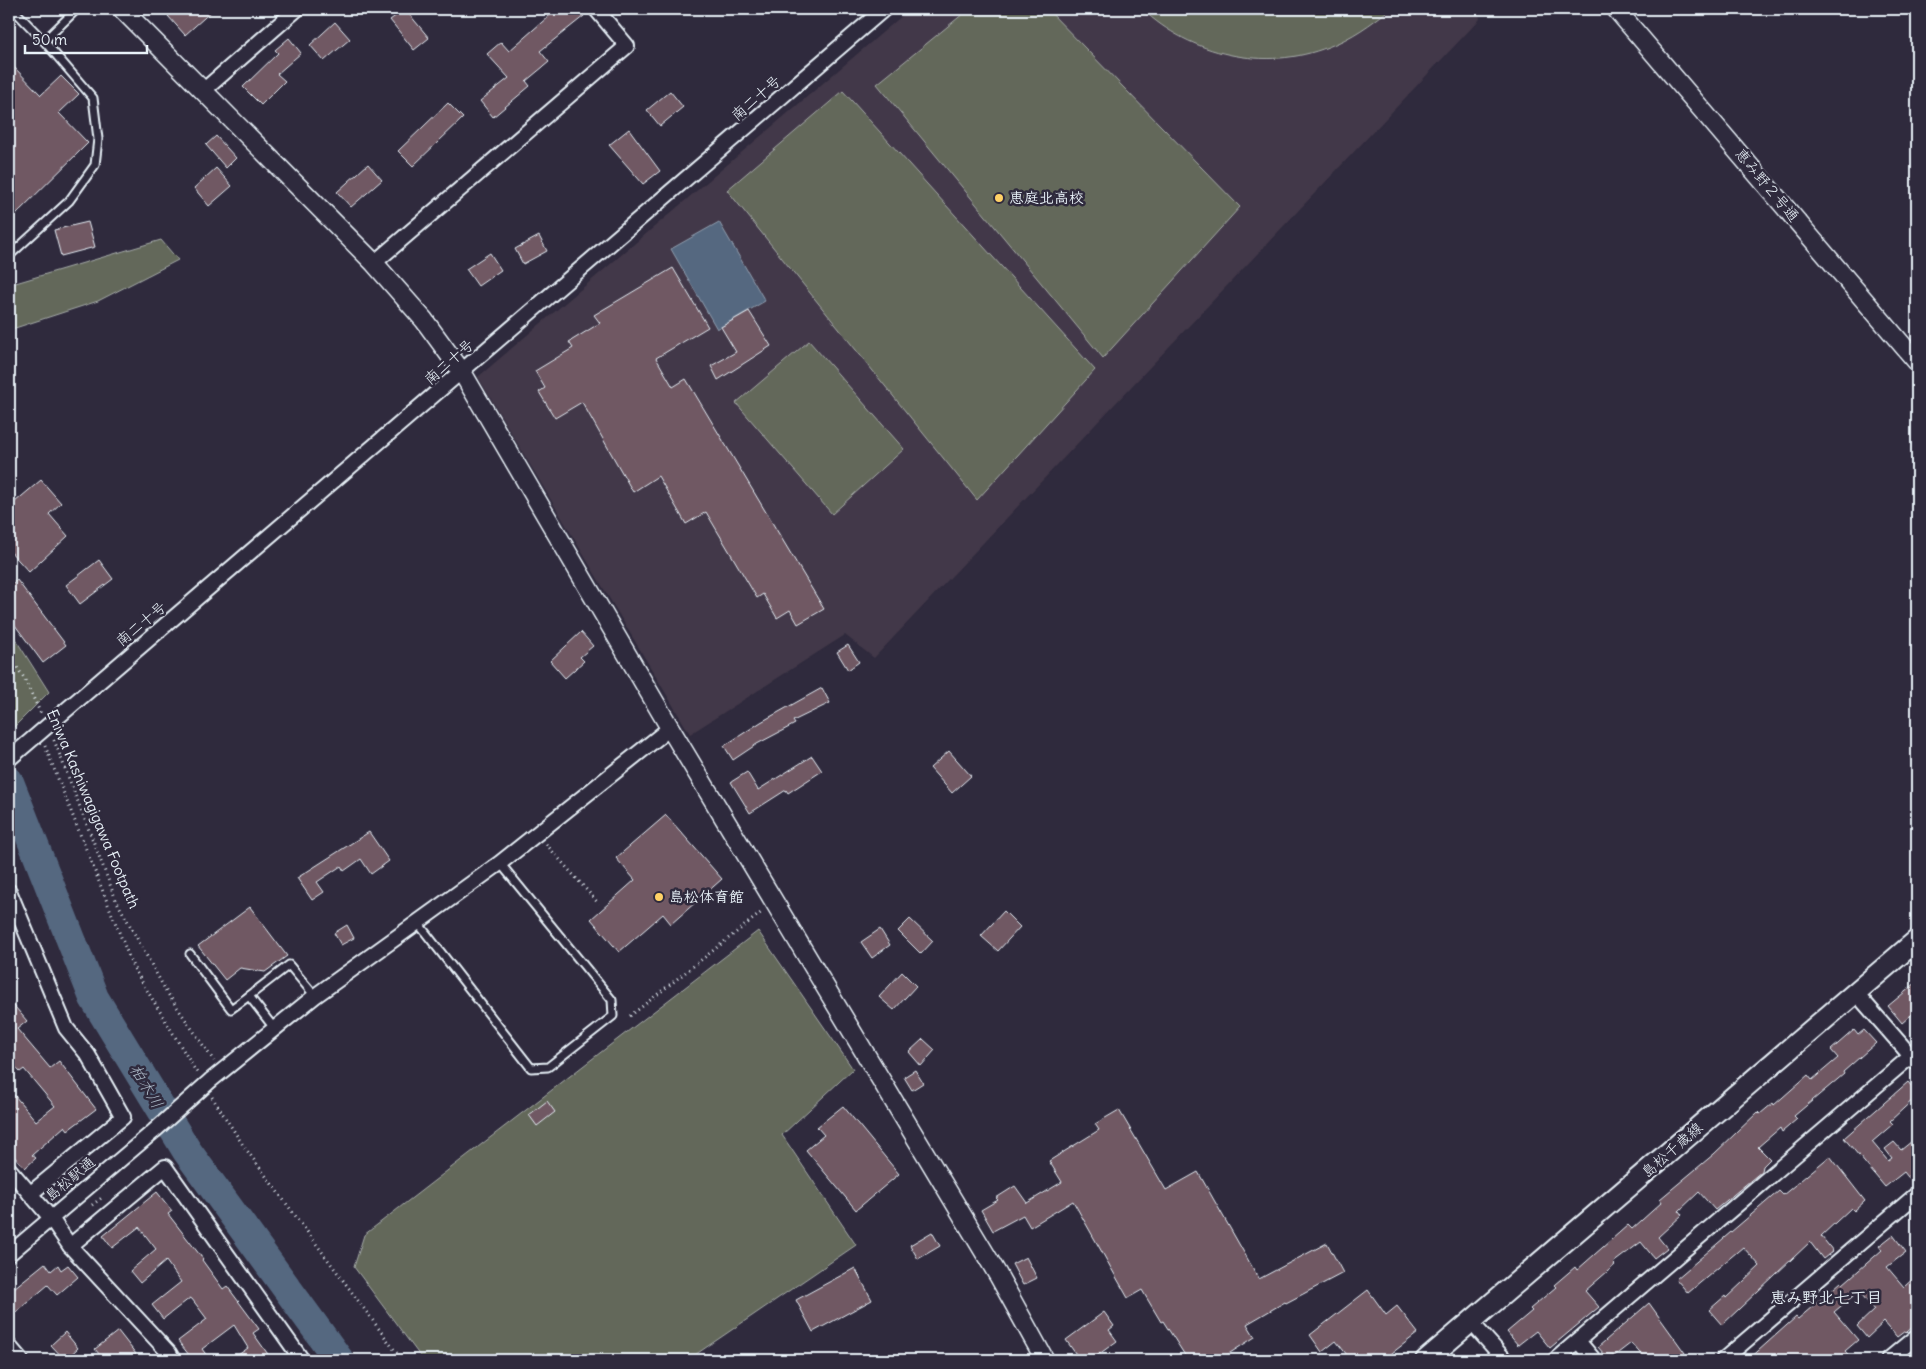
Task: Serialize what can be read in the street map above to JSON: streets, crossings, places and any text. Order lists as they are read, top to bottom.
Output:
{
  "streets": {
    "main road": ["島松千歳線"],
    "street": ["南二十号", "恵み野２号通", "島松駅通"],
    "path": ["Eniwa Kashiwagigawa Footpath"]
  },
  "crossings": [
    ["南二十号", "Eniwa Kashiwagigawa Footpath"],
    ["Eniwa Kashiwagigawa Footpath", "島松駅通"]
  ],
  "districts": ["恵み野北七丁目"],
  "water": ["柏木川"],
  "places": ["恵庭北高校", "島松体育館"],
  "scale_bar": "50 m"
}
